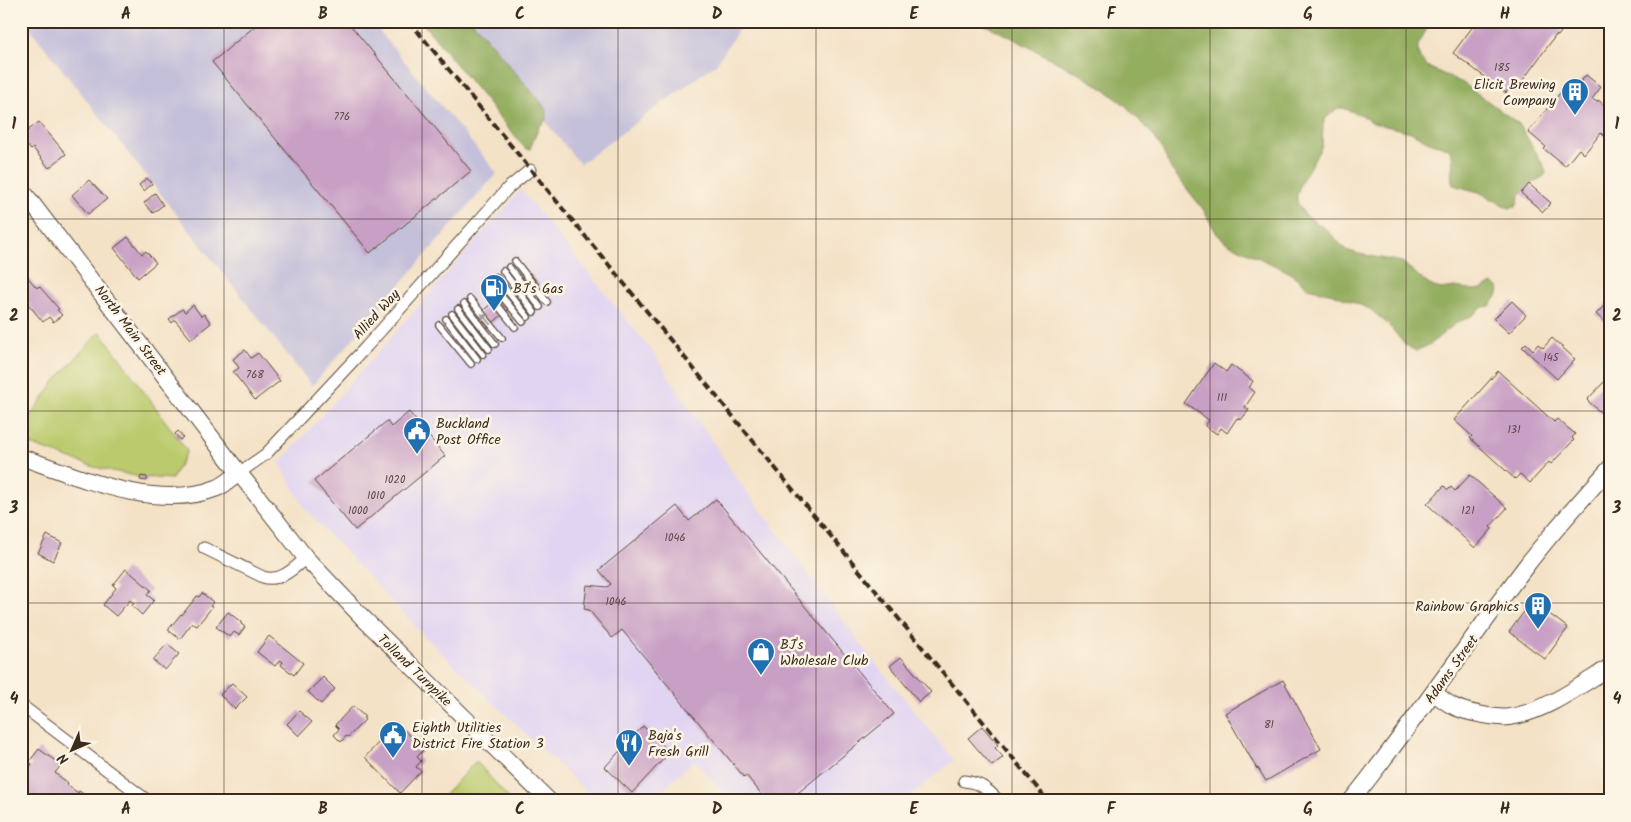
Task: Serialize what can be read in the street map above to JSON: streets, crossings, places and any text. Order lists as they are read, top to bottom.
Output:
{
  "streets": {
    "main road": ["North Main Street", "Adams Street", "Tolland Turnpike"],
    "street": ["Allied Way"]
  },
  "crossings": [
    ["Allied Way", "North Main Street"],
    ["Allied Way", "Tolland Turnpike"],
    ["North Main Street", "Tolland Turnpike"]
  ],
  "places": {
    "building": ["Elicit Brewing Company", "Rainbow Graphics"],
    "fuel station": ["BJ's Gas"],
    "public building": ["Buckland Post Office", "Eighth Utilities District Fire Station 3"],
    "shop": ["BJ's Wholesale Club"],
    "restaurant": ["Baja's Fresh Grill"]
  },
  "house_numbers": [
    "185",
    "776",
    "145",
    "768",
    "111",
    "131",
    "1020",
    "1010",
    "1000",
    "121",
    "1046",
    "1046",
    "81"
  ],
  "north": "bottom left",
  "grid": {
    "columns": [
      "A",
      "B",
      "C",
      "D",
      "E",
      "F",
      "G",
      "H"
    ],
    "rows": [
      "1",
      "2",
      "3",
      "4"
    ]
  }
}
